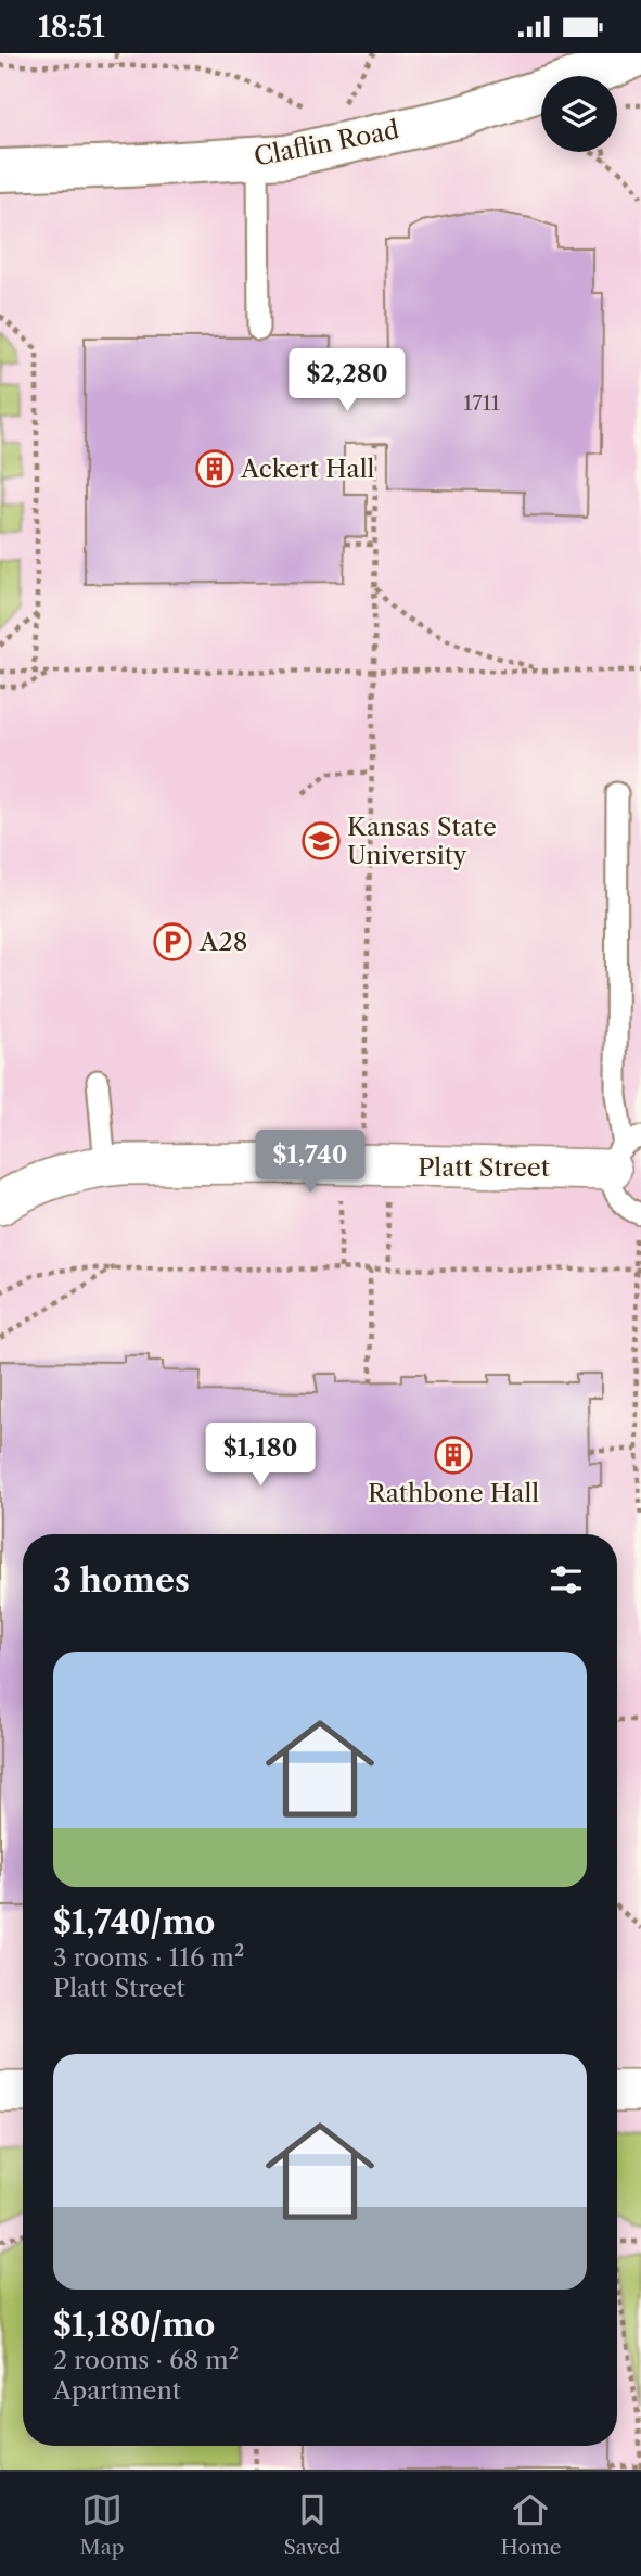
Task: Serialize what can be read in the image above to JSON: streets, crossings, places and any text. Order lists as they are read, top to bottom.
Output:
{
  "streets": {
    "street": ["Claflin Road", "Platt Street"]
  },
  "places": {
    "building": ["Ackert Hall", "Rathbone Hall"],
    "school or university": ["Kansas State University"],
    "parking": ["A28"]
  },
  "house_numbers": ["1711"],
  "page": {
    "status": "18:51",
    "price": ["$2,280", "$1,740", "$1,180"],
    "heading": "3 homes",
    "list": [
      {
        "name": "$1,740/mo",
        "note": "3 rooms · 116 m² · Platt Street"
      },
      {
        "name": "$1,180/mo",
        "note": "2 rooms · 68 m² · Apartment"
      }
    ],
    "tabs": ["Map", "Saved", "Home"]
  }
}
